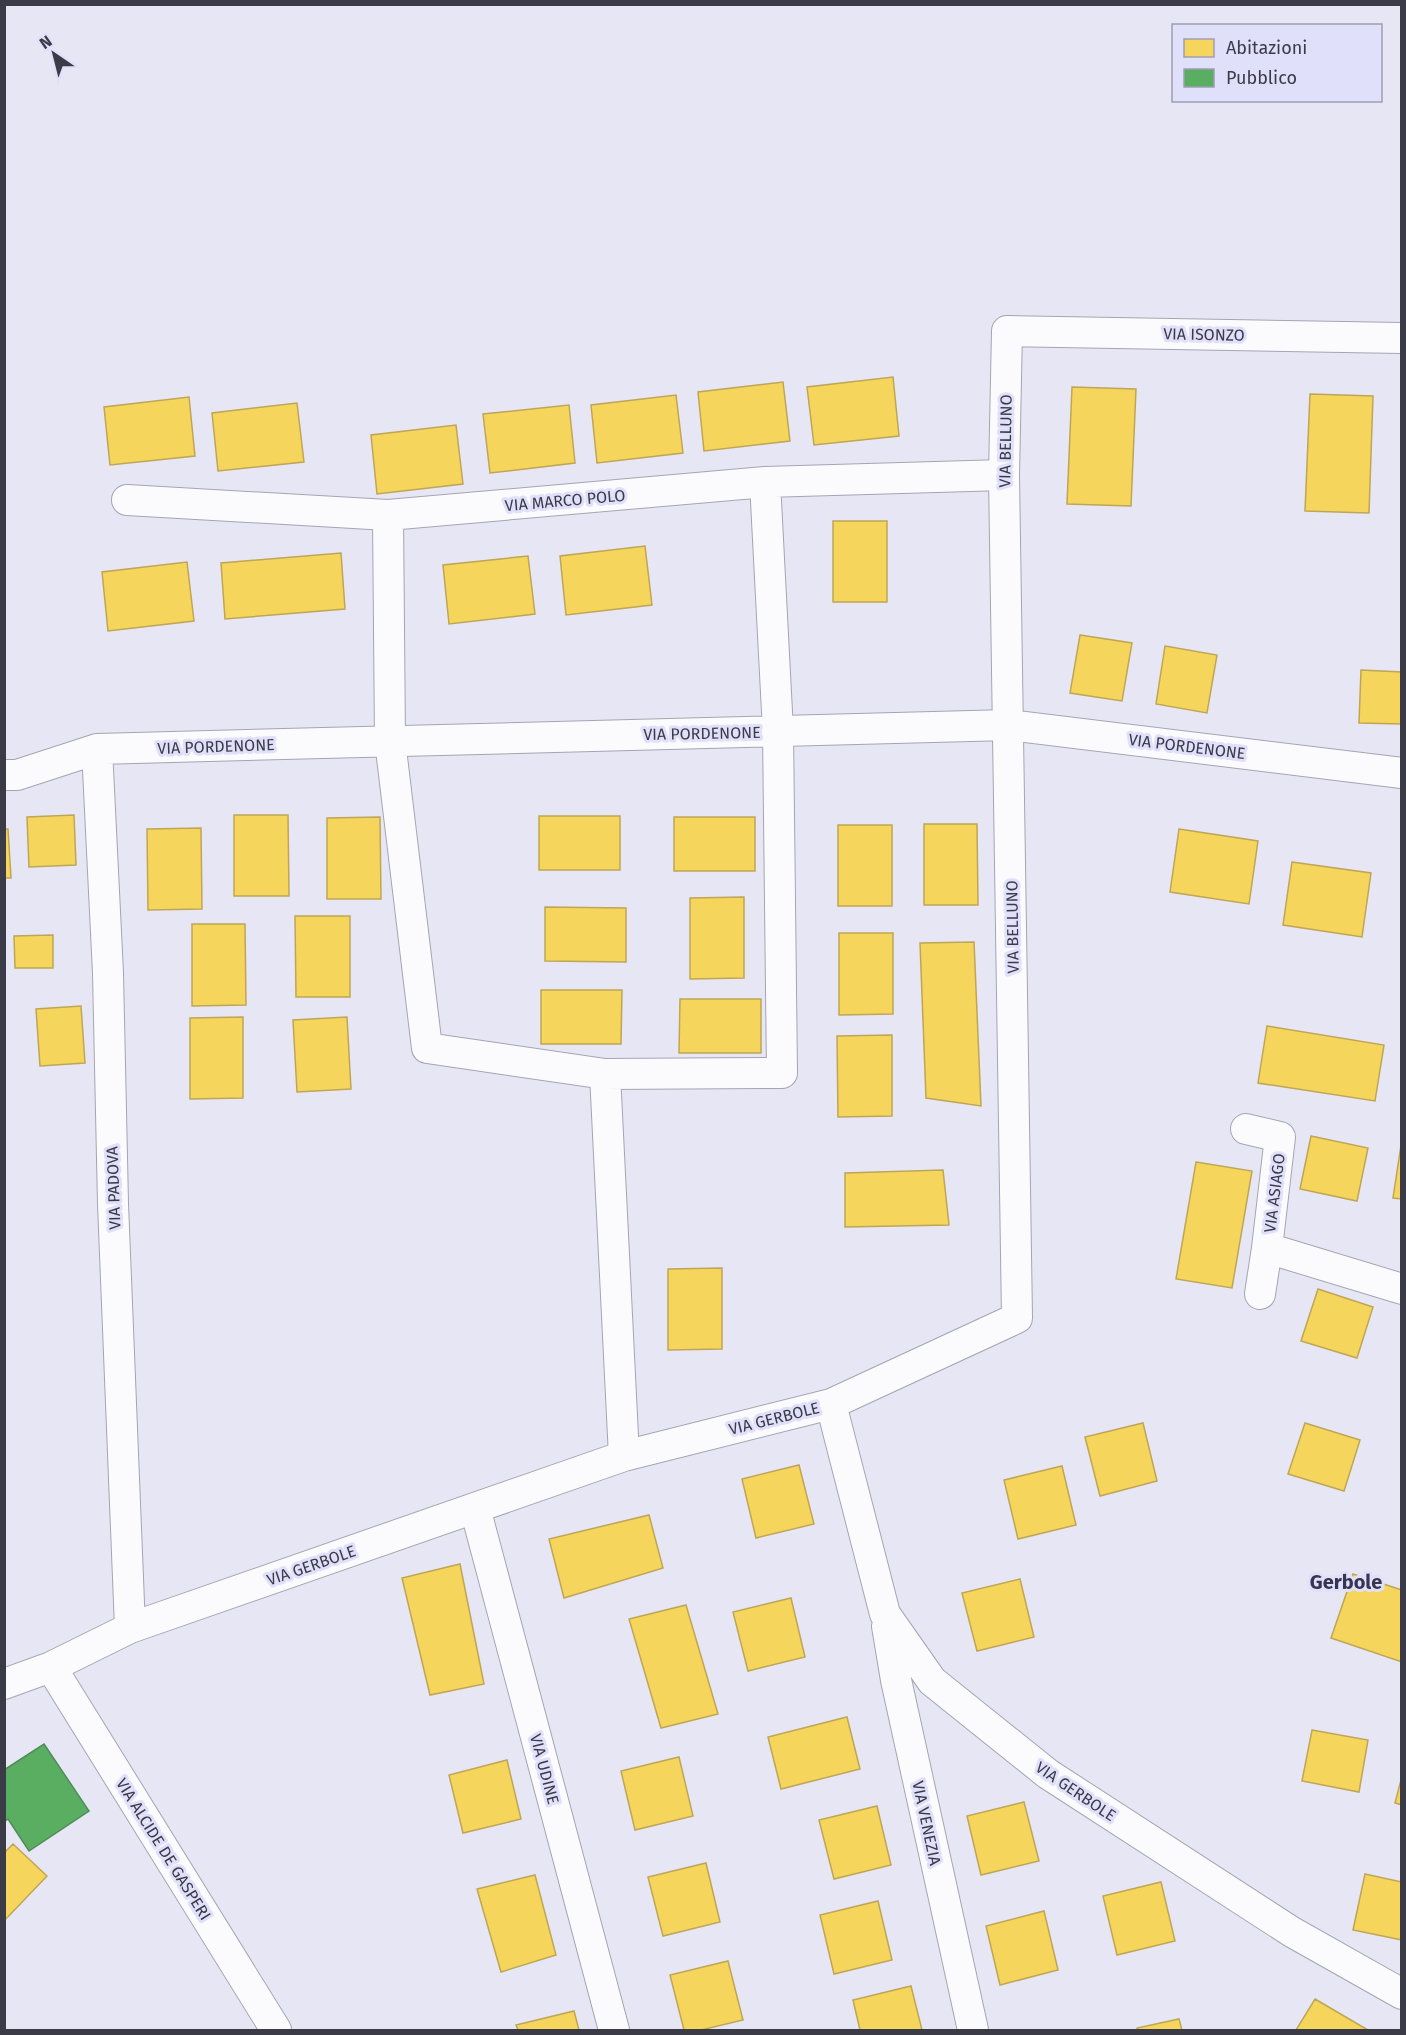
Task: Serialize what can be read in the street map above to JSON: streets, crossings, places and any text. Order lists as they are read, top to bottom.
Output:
{
  "streets": {
    "street": [
      "VIA ISONZO",
      "VIA BELLUNO",
      "VIA MARCO POLO",
      "VIA PORDENONE",
      "VIA PADOVA",
      "VIA ASIAGO",
      "VIA GERBOLE",
      "VIA UDINE",
      "VIA VENEZIA",
      "VIA ALCIDE DE GASPERI"
    ]
  },
  "crossings": [
    ["VIA ISONZO", "VIA BELLUNO"],
    ["VIA BELLUNO", "VIA MARCO POLO"],
    ["VIA BELLUNO", "VIA PORDENONE"],
    ["VIA BELLUNO", "VIA GERBOLE"],
    ["VIA PORDENONE", "VIA PADOVA"],
    ["VIA PADOVA", "VIA GERBOLE"],
    ["VIA GERBOLE", "VIA UDINE"],
    ["VIA GERBOLE", "VIA VENEZIA"],
    ["VIA GERBOLE", "VIA ALCIDE DE GASPERI"]
  ],
  "districts": ["Gerbole"],
  "legend": ["Abitazioni", "Pubblico"],
  "north": "top left"
}
